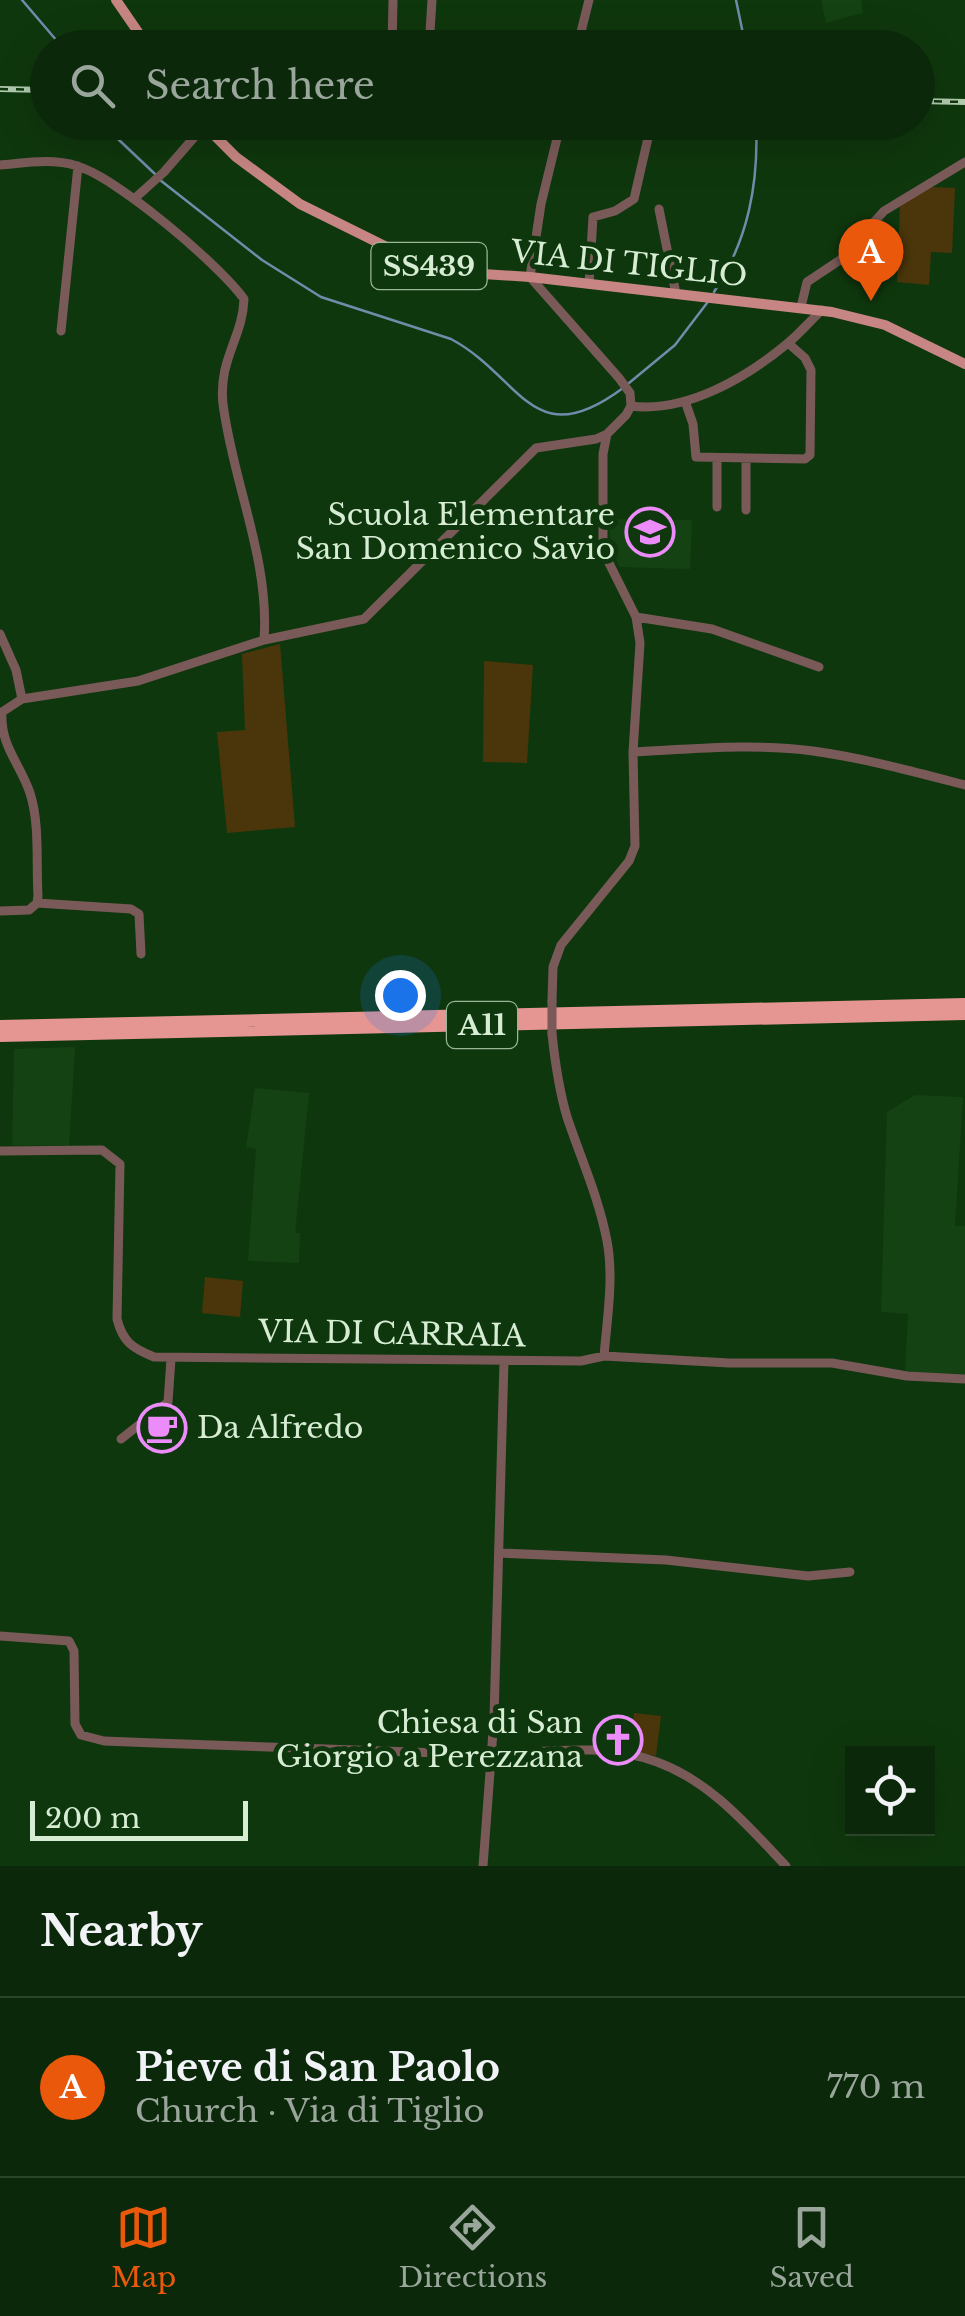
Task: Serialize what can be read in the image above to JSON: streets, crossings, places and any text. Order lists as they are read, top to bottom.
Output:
{
  "streets": {
    "highway": ["A11"],
    "main road": ["VIA DI TIGLIO", "SS439"],
    "street": ["VIA DI CARRAIA"]
  },
  "places": {
    "school or university": ["Scuola Elementare San Domenico Savio"],
    "cafe": ["Da Alfredo"],
    "church": ["Chiesa di San Giorgio a Perezzana"]
  },
  "scale_bar": "200 m",
  "page": {
    "search": "Search here",
    "pins": "A",
    "scale": "200 m",
    "heading": "Nearby",
    "list": [
      {
        "mark": "A",
        "name": "Pieve di San Paolo",
        "note": "Church · Via di Tiglio",
        "value": "770 m"
      }
    ],
    "nav": ["Map", "Directions", "Saved"]
  }
}
